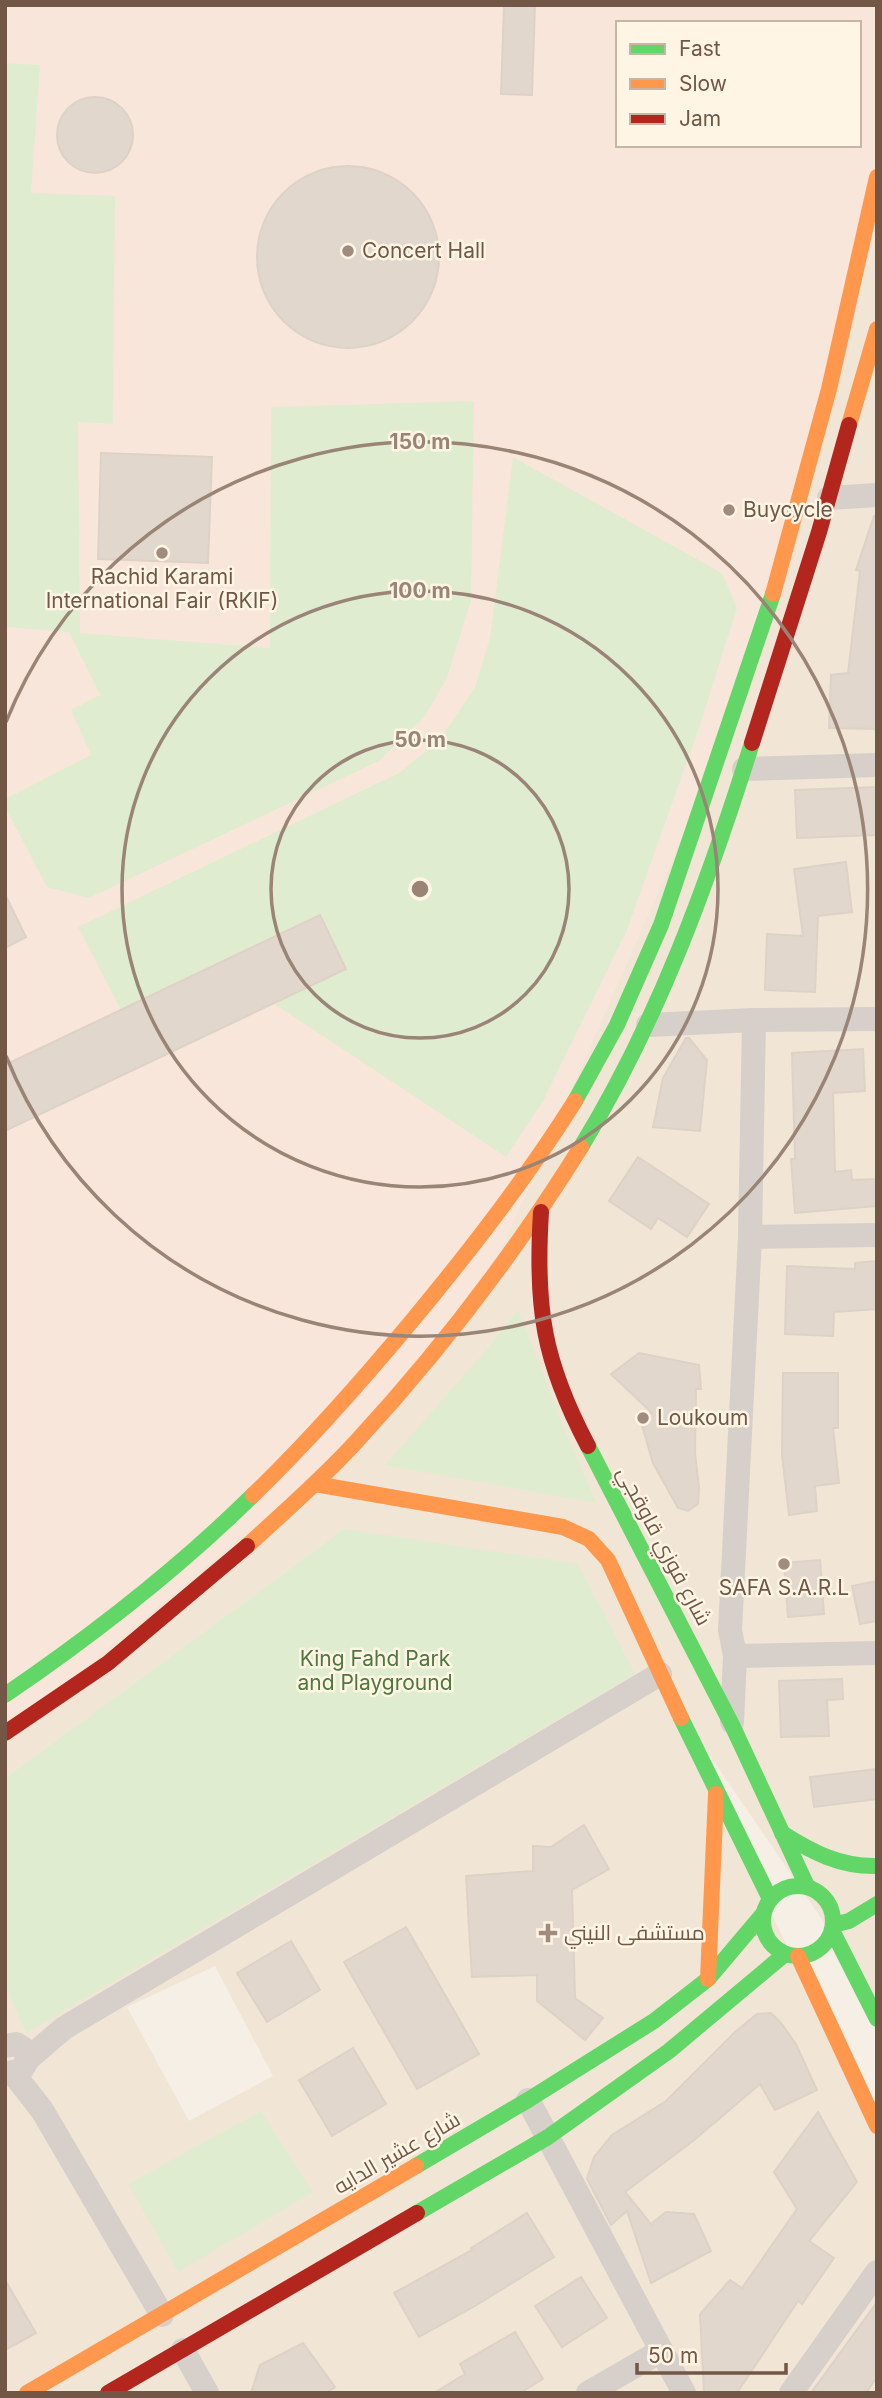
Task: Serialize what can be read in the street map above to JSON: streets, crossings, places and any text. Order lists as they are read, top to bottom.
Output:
{
  "streets": {
    "street": ["شارع فوزي قاوقجي", "شارع عشير الدايه"]
  },
  "crossings": [
    ["شارع فوزي قاوقجي", "شارع عشير الدايه"]
  ],
  "parks": ["King Fahd Park and Playground"],
  "places": {
    "other": [
      "Concert Hall",
      "Buycycle",
      "Rachid Karami International Fair (RKIF)",
      "Loukoum",
      "SAFA S.A.R.L"
    ],
    "health": ["مستشفى النيني"]
  },
  "legend": ["Fast", "Slow", "Jam"],
  "scale_bar": "50 m",
  "rings": ["150 m", "100 m", "50 m"]
}
